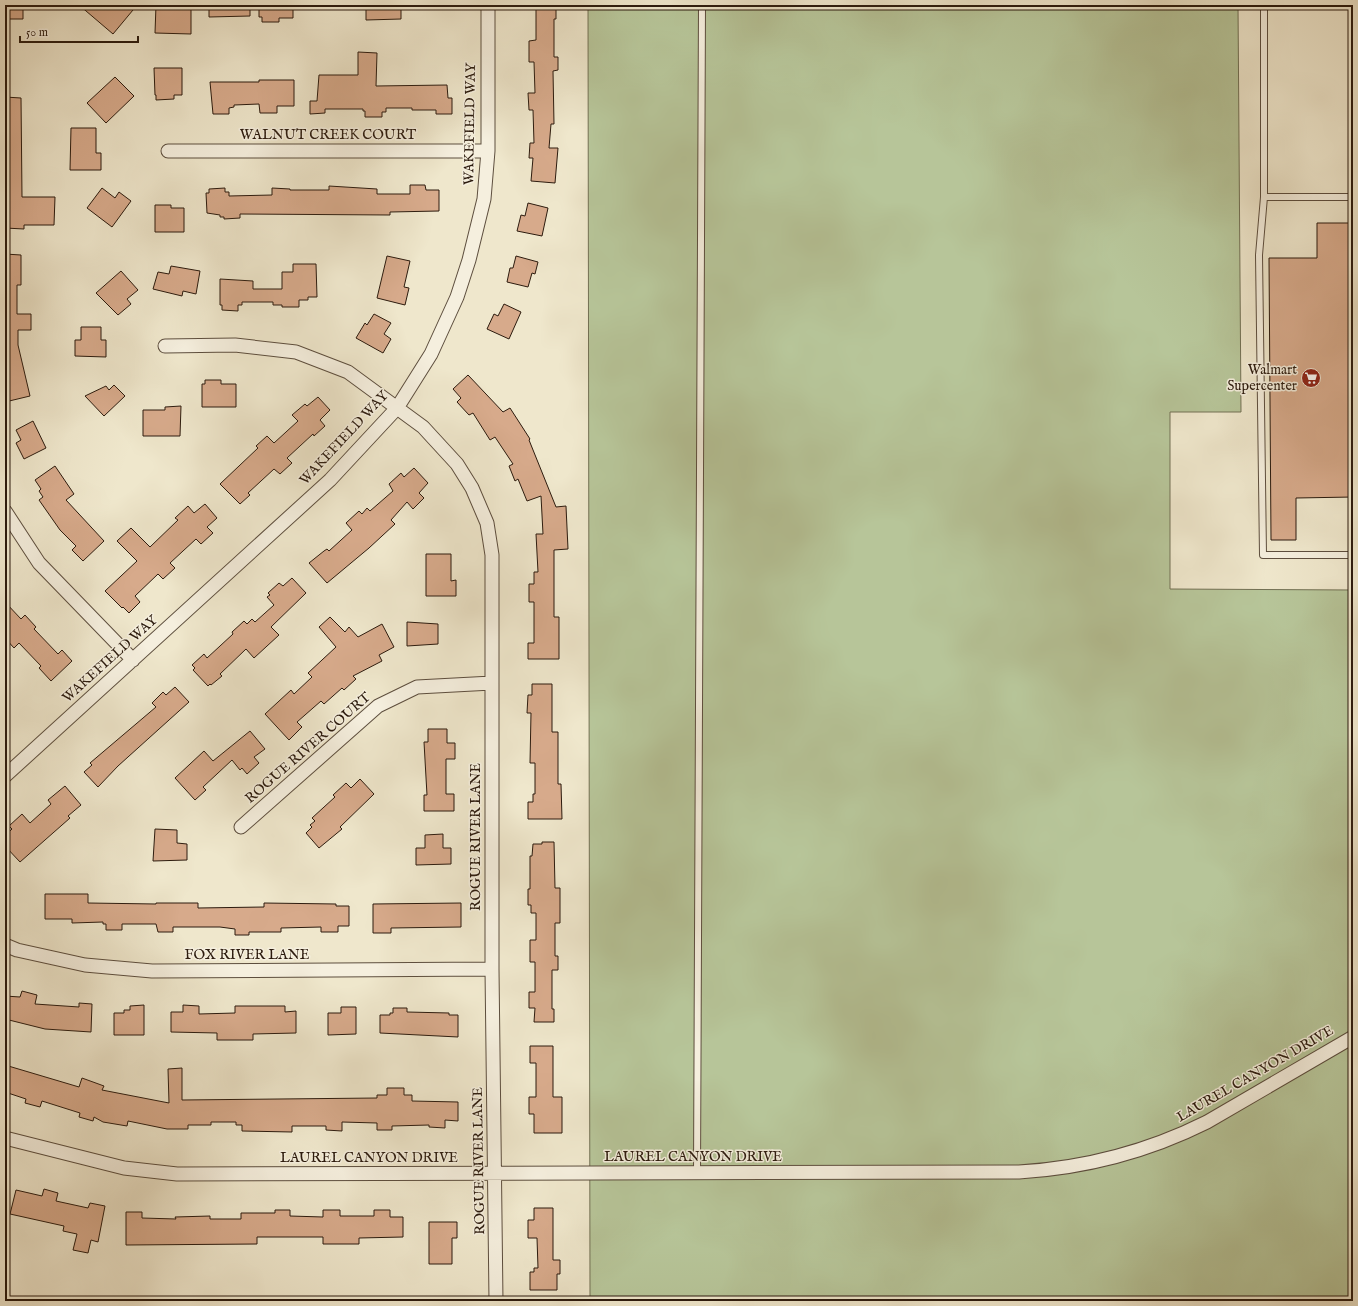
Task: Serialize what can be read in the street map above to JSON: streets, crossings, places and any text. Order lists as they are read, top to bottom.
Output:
{
  "streets": {
    "street": [
      "WAKEFIELD WAY",
      "WALNUT CREEK COURT",
      "ROGUE RIVER COURT",
      "ROGUE RIVER LANE",
      "FOX RIVER LANE",
      "LAUREL CANYON DRIVE"
    ]
  },
  "crossings": [
    ["WAKEFIELD WAY", "WALNUT CREEK COURT"],
    ["WAKEFIELD WAY", "ROGUE RIVER LANE"],
    ["ROGUE RIVER COURT", "ROGUE RIVER LANE"],
    ["ROGUE RIVER LANE", "FOX RIVER LANE"],
    ["ROGUE RIVER LANE", "LAUREL CANYON DRIVE"]
  ],
  "places": {
    "supermarket": ["Walmart Supercenter"]
  },
  "scale_bar": "50 m"
}
